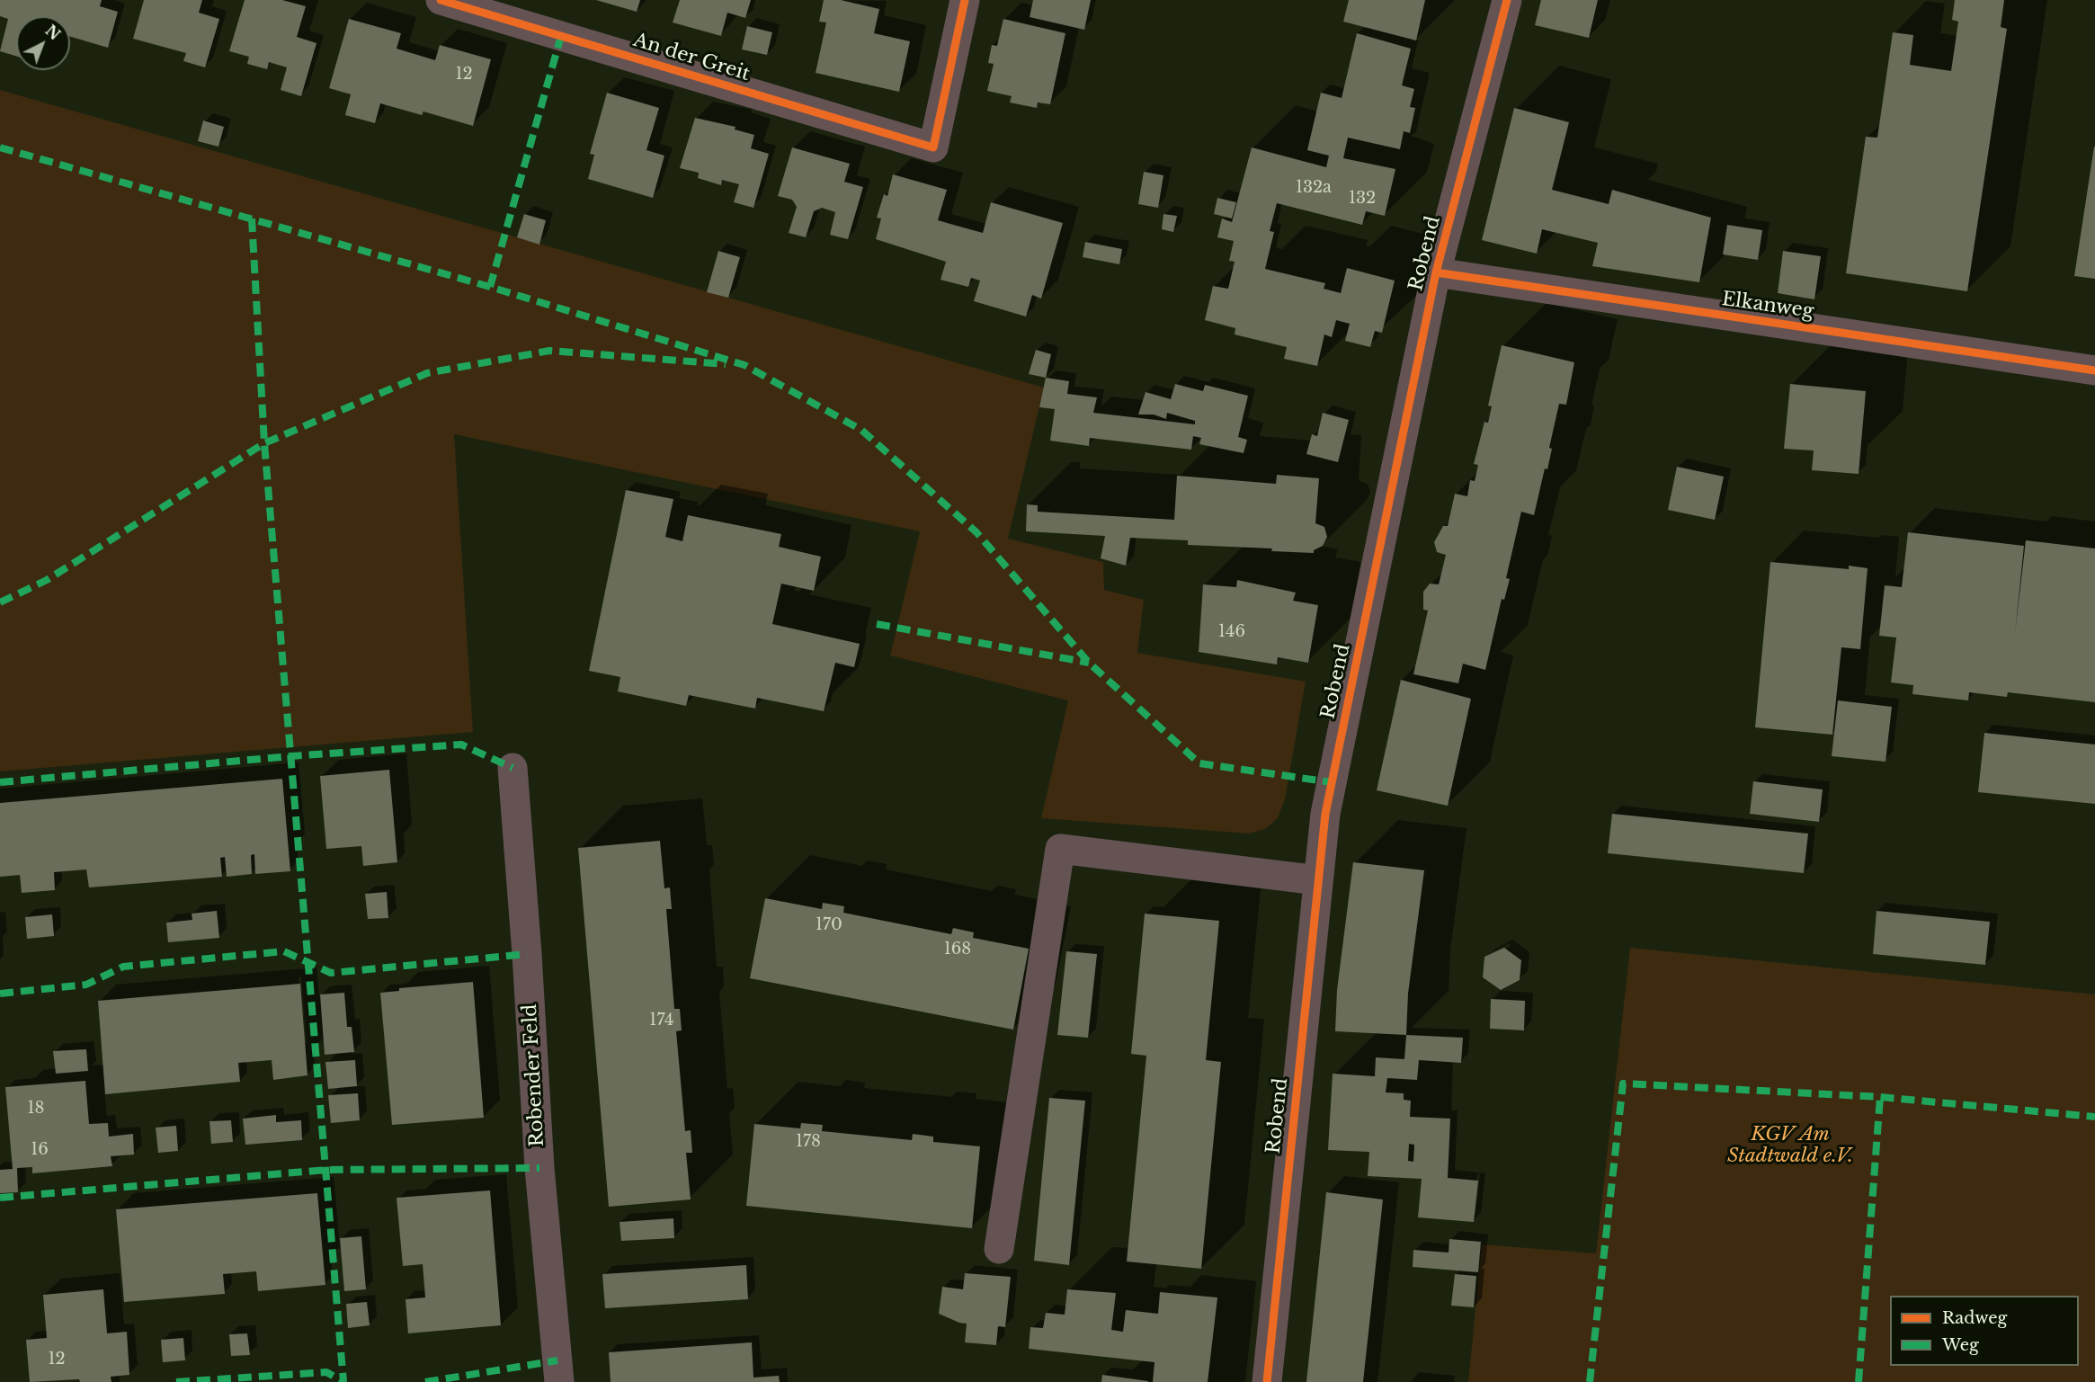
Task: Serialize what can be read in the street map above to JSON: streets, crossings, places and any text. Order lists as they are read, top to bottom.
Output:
{
  "streets": {
    "street": [
      "An der Greit",
      "Robend",
      "Elkanweg",
      "Robender Feld"
    ]
  },
  "crossings": [
    ["Robend", "Elkanweg"]
  ],
  "parks": ["KGV Am Stadtwald e.V."],
  "house_numbers": [
    "12",
    "132a",
    "132",
    "146",
    "170",
    "168",
    "174",
    "18",
    "178",
    "16",
    "12"
  ],
  "legend": ["Radweg", "Weg"],
  "north": "top right"
}
